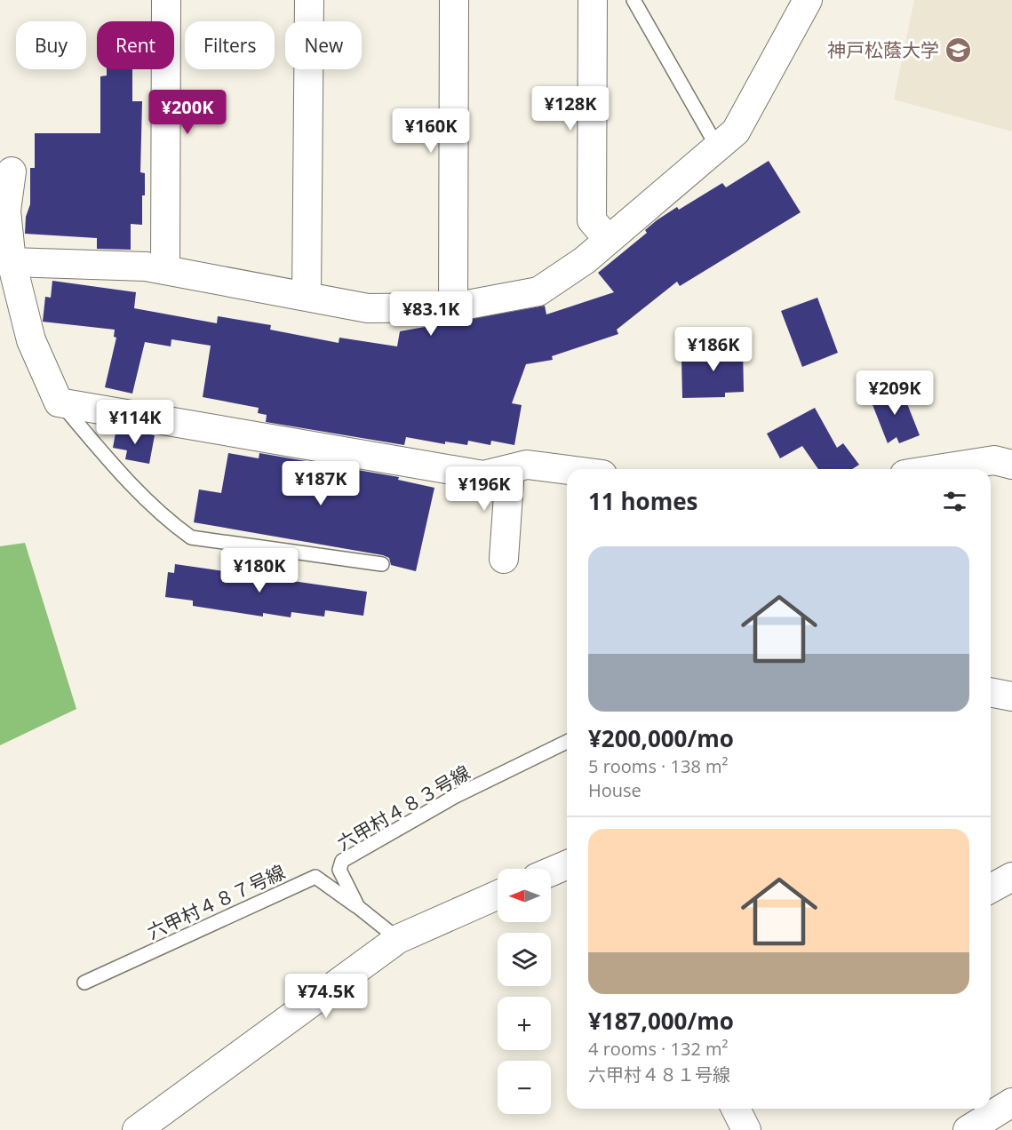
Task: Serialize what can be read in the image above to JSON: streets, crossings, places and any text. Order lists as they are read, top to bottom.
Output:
{
  "streets": {
    "lane": ["六甲村４８３号線", "六甲村４８７号線"]
  },
  "crossings": [
    ["六甲村４８３号線", "六甲村４８７号線"]
  ],
  "places": {
    "school or university": ["神戸松蔭大学"]
  },
  "north": "left",
  "page": {
    "chip": [
      "Buy",
      "Rent",
      "Filters",
      "New"
    ],
    "price": [
      "¥128K",
      "¥200K",
      "¥160K",
      "¥83.1K",
      "¥186K",
      "¥209K",
      "¥114K",
      "¥187K",
      "¥196K",
      "¥180K",
      "¥74.5K"
    ],
    "heading": "11 homes",
    "list": [
      {
        "name": "¥200,000/mo",
        "note": "5 rooms · 138 m² · House"
      },
      {
        "name": "¥187,000/mo",
        "note": "4 rooms · 132 m² · 六甲村４８１号線"
      }
    ],
    "map_buttons": ["+", "−"]
  }
}
